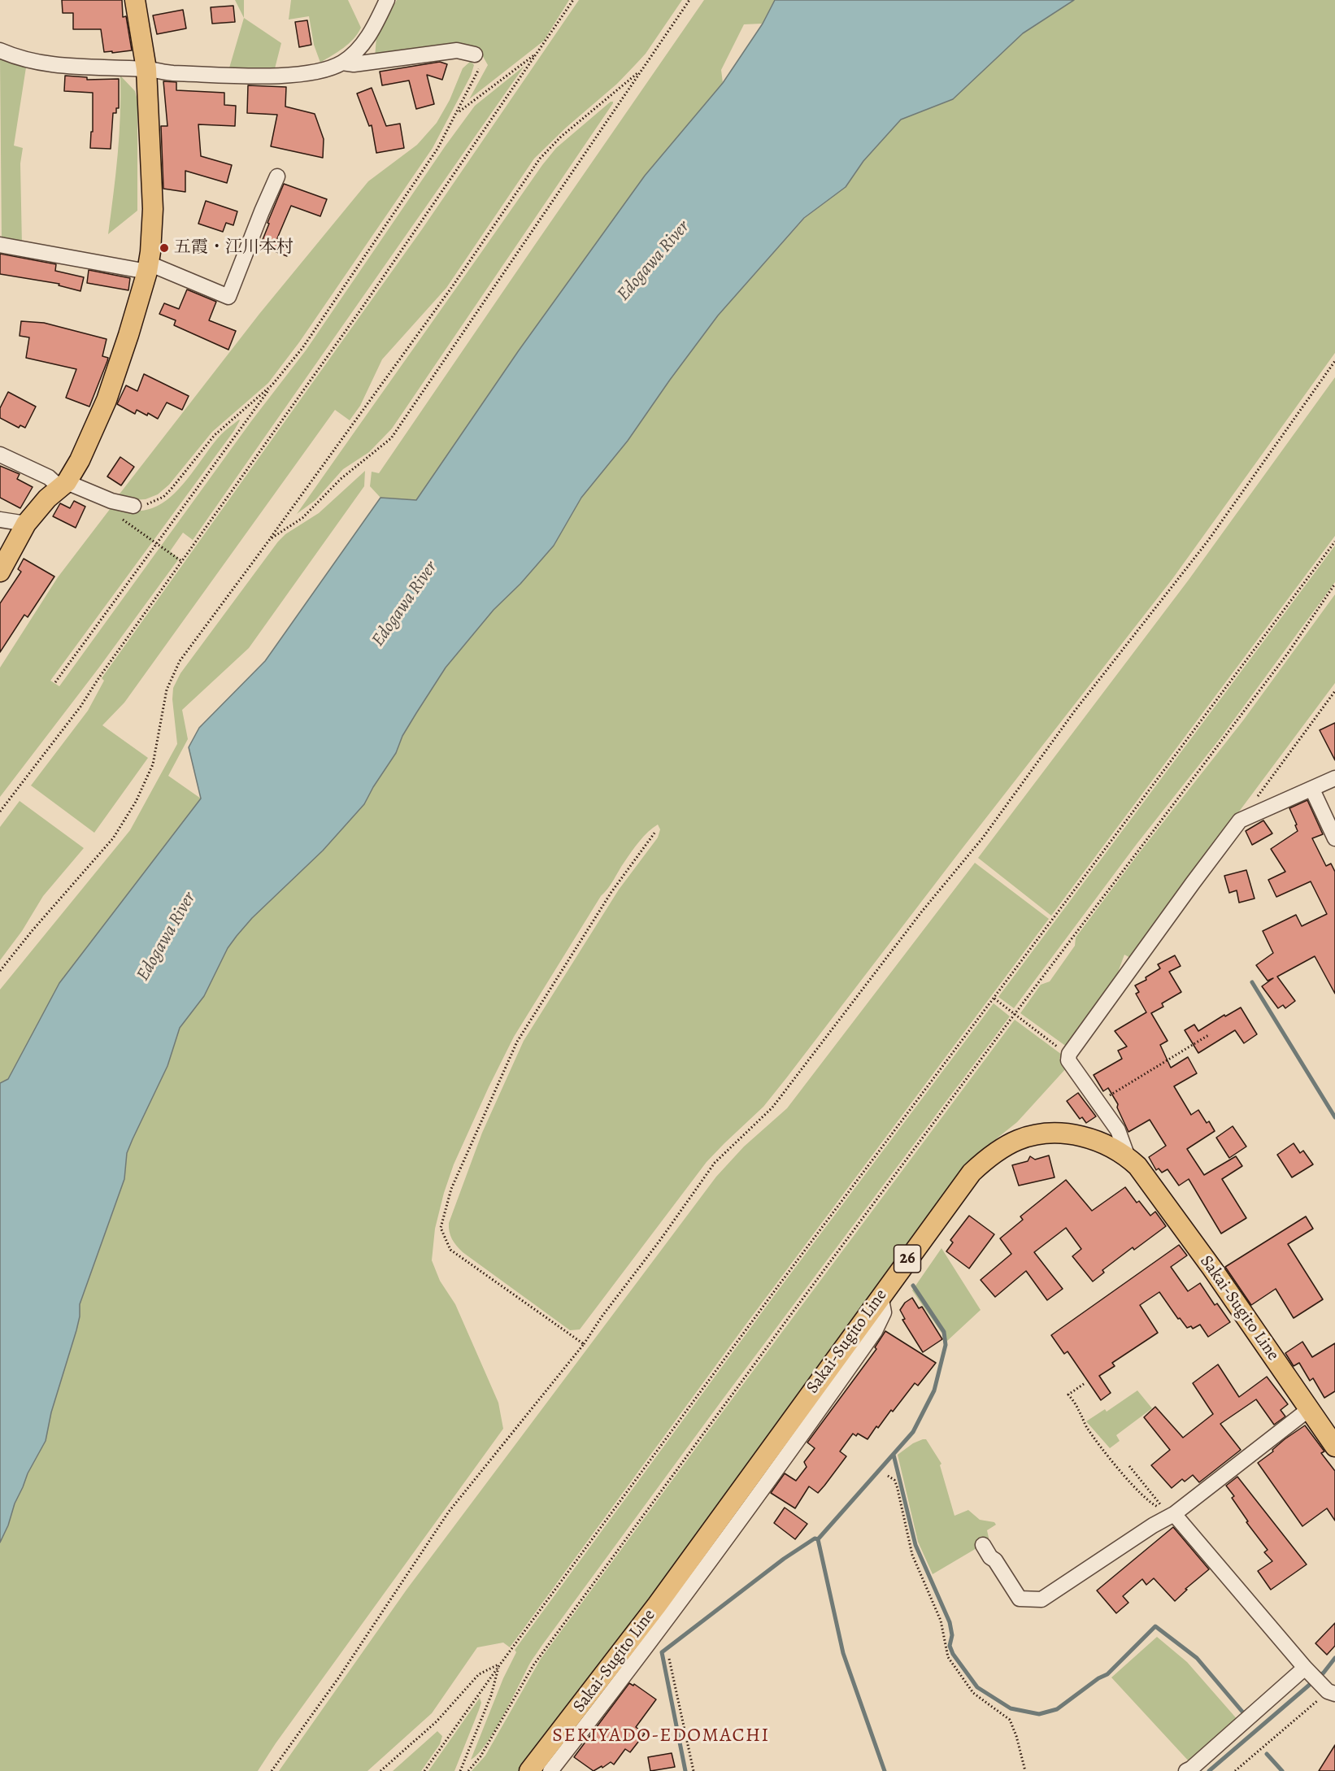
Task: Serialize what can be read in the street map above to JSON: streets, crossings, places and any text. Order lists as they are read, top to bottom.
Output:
{
  "streets": {
    "main road": ["26", "Sakai-Sugito Line"]
  },
  "districts": ["SEKIYADO-EDOMACHI"],
  "water": ["Edogawa River"],
  "places": ["五霞・江川本村"]
}
